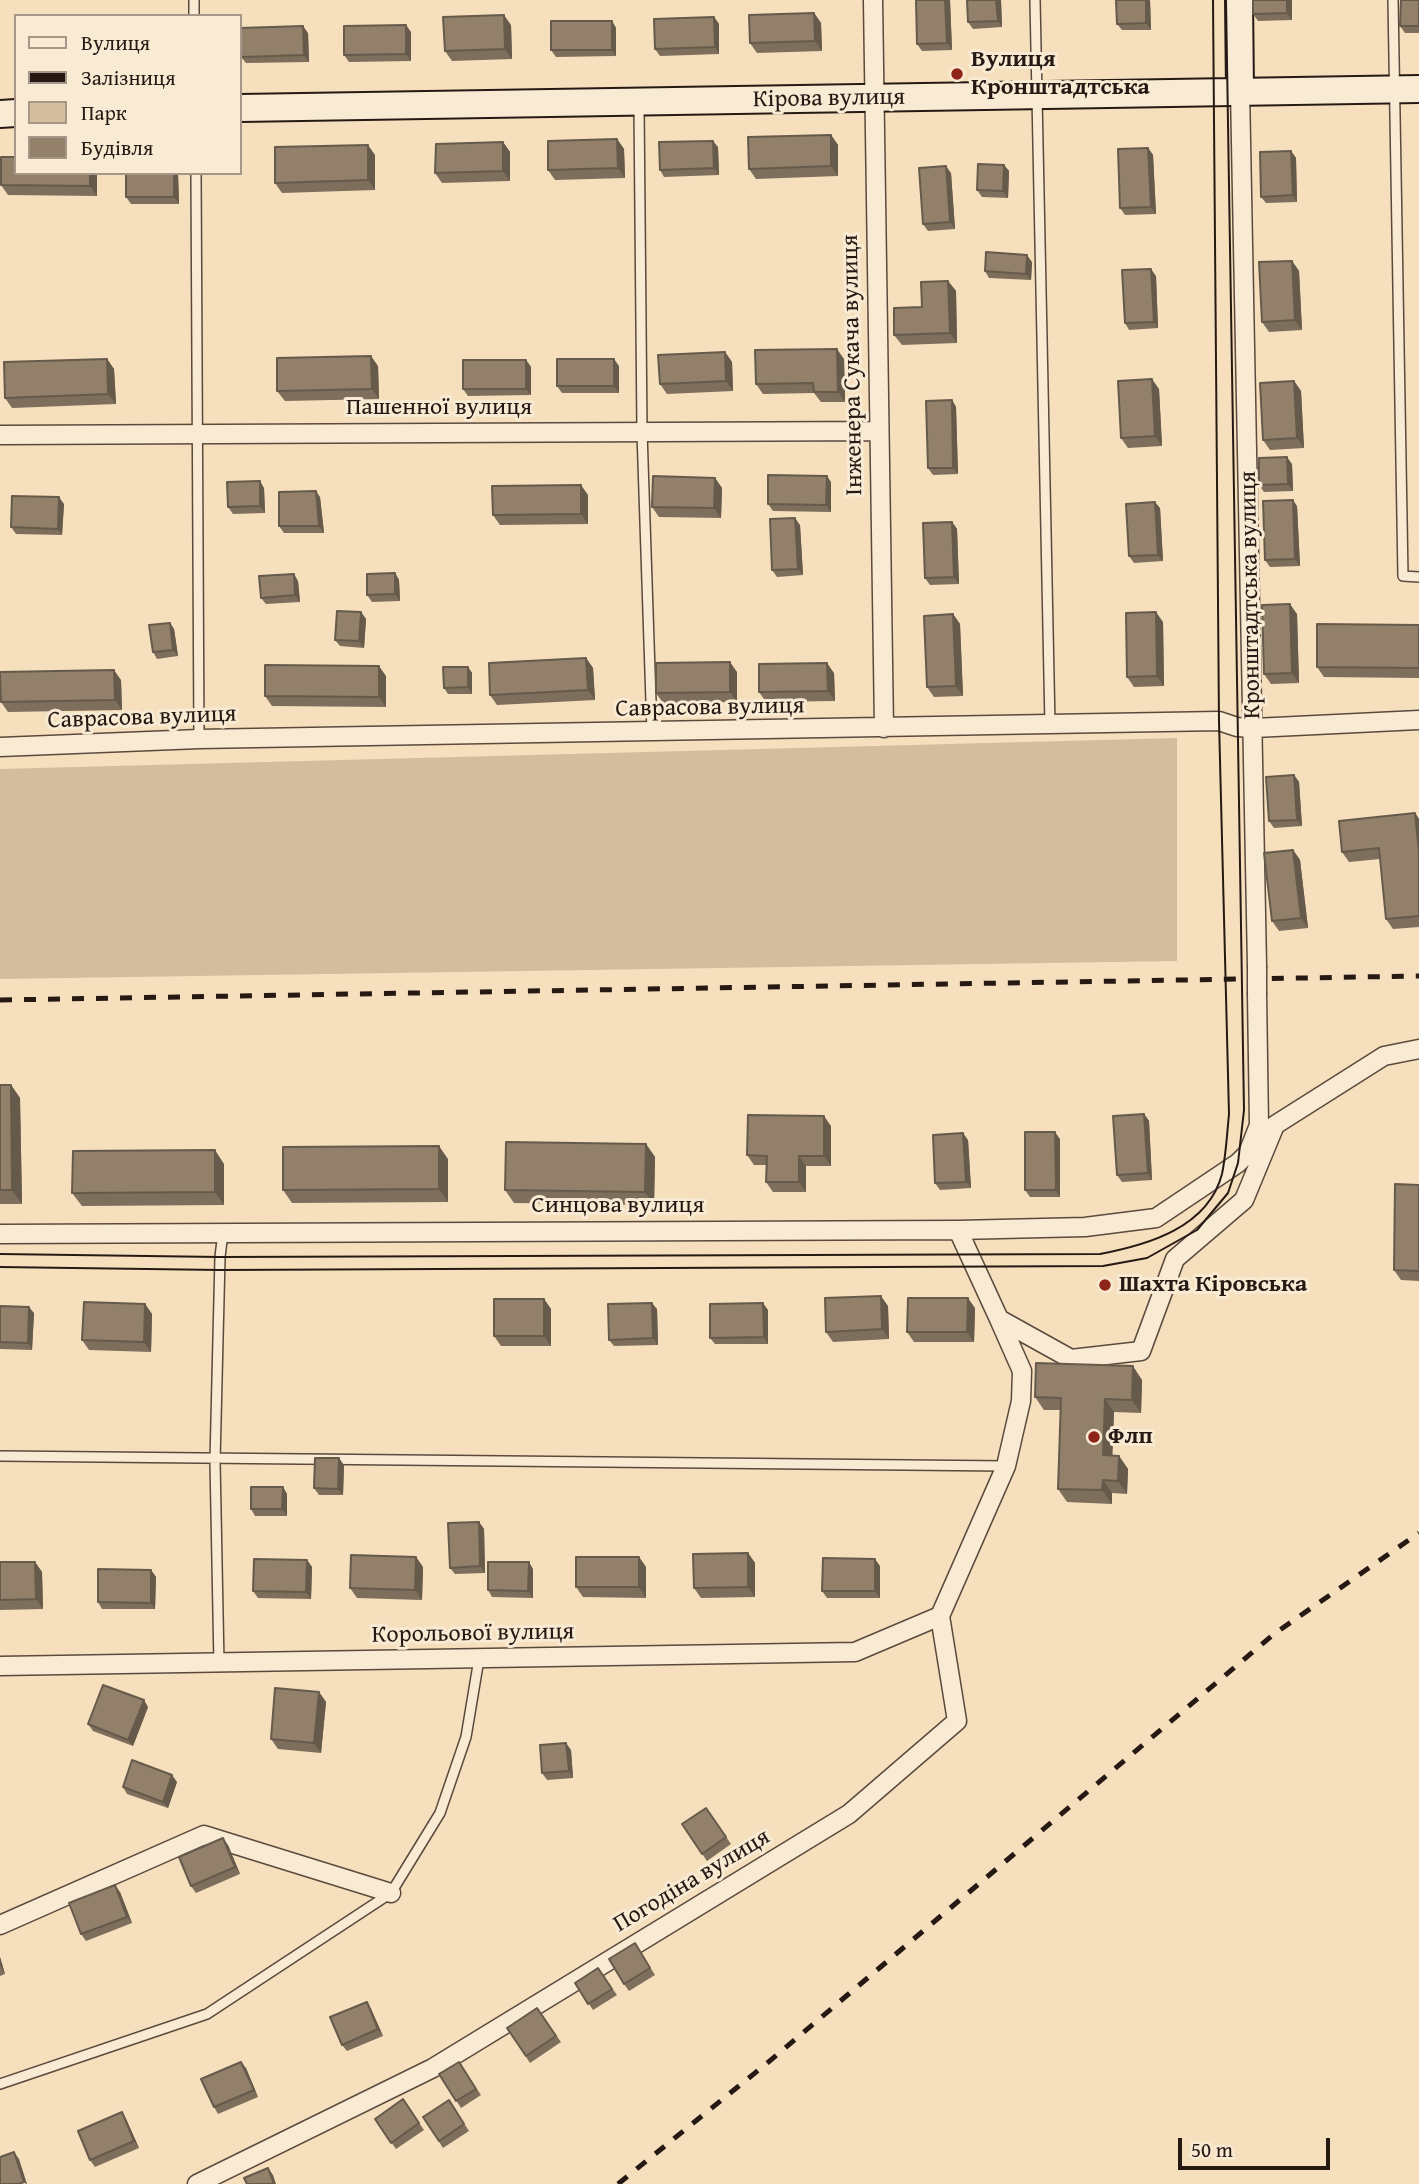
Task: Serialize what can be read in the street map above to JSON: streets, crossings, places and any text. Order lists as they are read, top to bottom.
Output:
{
  "streets": {
    "main road": ["Кірова вулиця", "Кронштадтська вулиця"],
    "street": [
      "Інженера Сукача вулиця",
      "Пашенної вулиця",
      "Саврасова вулиця",
      "Синцова вулиця",
      "Корольової вулиця",
      "Погодіна вулиця"
    ]
  },
  "crossings": [
    ["Кірова вулиця", "Інженера Сукача вулиця"],
    ["Кірова вулиця", "Кронштадтська вулиця"],
    ["Інженера Сукача вулиця", "Пашенної вулиця"],
    ["Інженера Сукача вулиця", "Саврасова вулиця"],
    ["Кронштадтська вулиця", "Саврасова вулиця"],
    ["Кронштадтська вулиця", "Синцова вулиця"],
    ["Корольової вулиця", "Погодіна вулиця"]
  ],
  "places": ["Вулиця Кронштадтська", "Шахта Кіровська", "Флп"],
  "legend": [
    "Вулиця",
    "Залізниця",
    "Парк",
    "Будівля"
  ],
  "scale_bar": "50 m"
}
